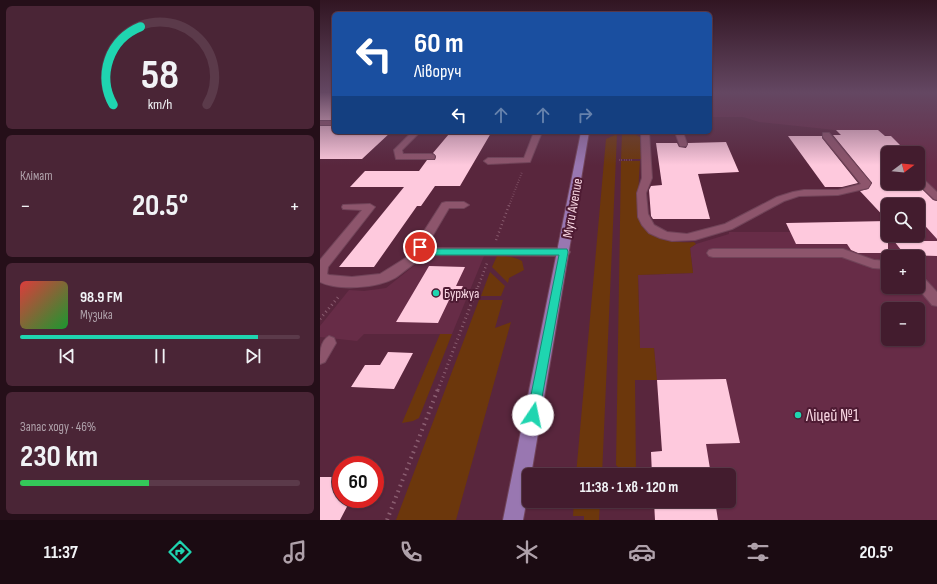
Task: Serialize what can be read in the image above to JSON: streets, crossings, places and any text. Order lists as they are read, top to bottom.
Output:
{
  "streets": {
    "main road": ["Myru Avenue"]
  },
  "places": ["Буржуа", "Ліцей №1"],
  "north": "right",
  "page": {
    "turn": ["60 m", "Ліворуч"],
    "tile": [
      "Клімат",
      ["Запас ходу · 46%", "230 km"]
    ],
    "map_buttons": ["+", "−"],
    "heat": ["−", "20.5°", "+"],
    "song": ["98.9 FM", "Музика"],
    "limit": "60",
    "trip": "11:38 · 1 хв · 120 m",
    "tabs": ["11:37", "20.5°"],
    "gauge": ["58", "km/h"]
  }
}
